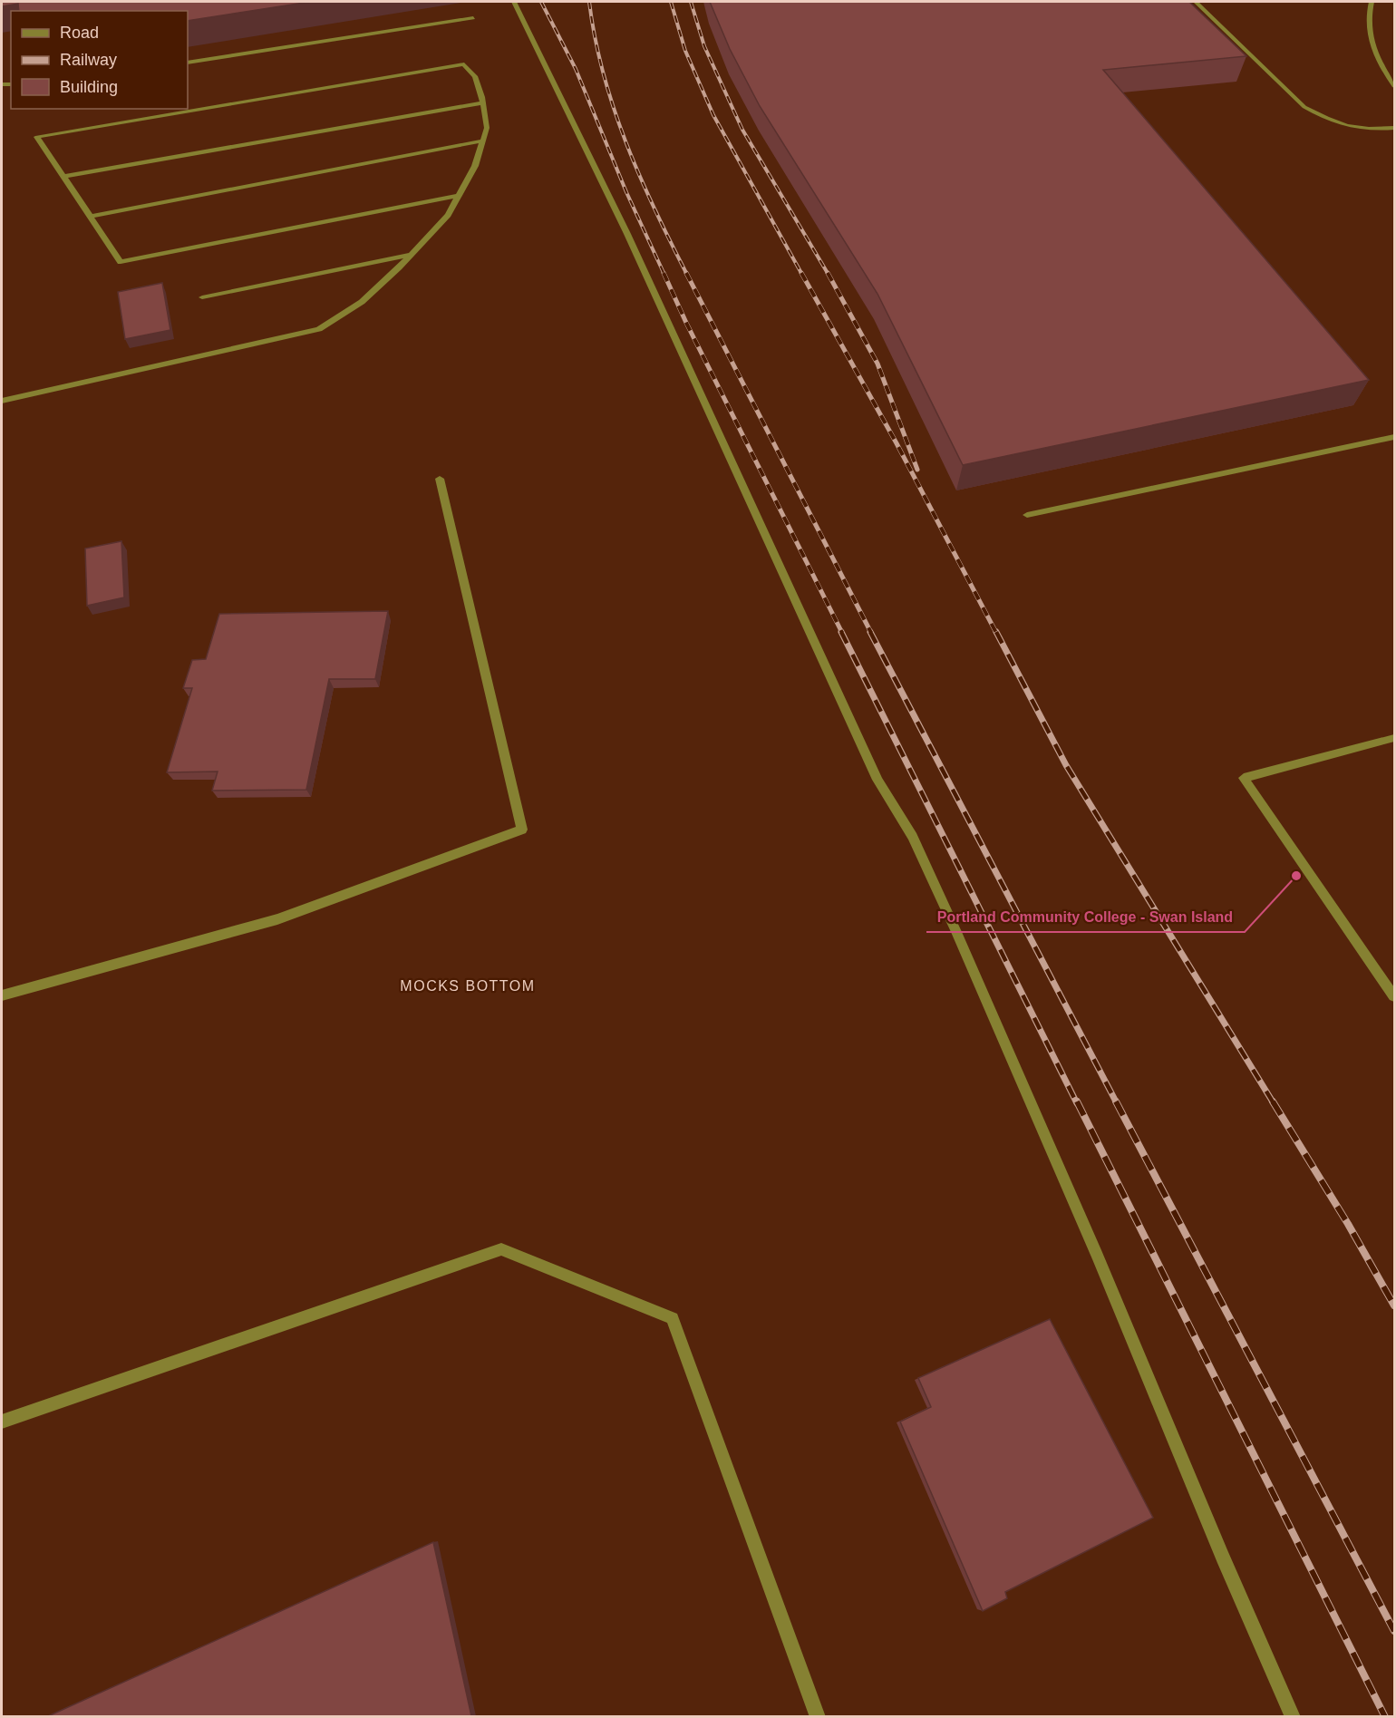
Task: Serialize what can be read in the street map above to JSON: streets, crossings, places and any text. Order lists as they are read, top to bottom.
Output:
{
  "districts": ["MOCKS BOTTOM"],
  "places": ["Portland Community College - Swan Island"],
  "legend": ["Road", "Railway", "Building"]
}
